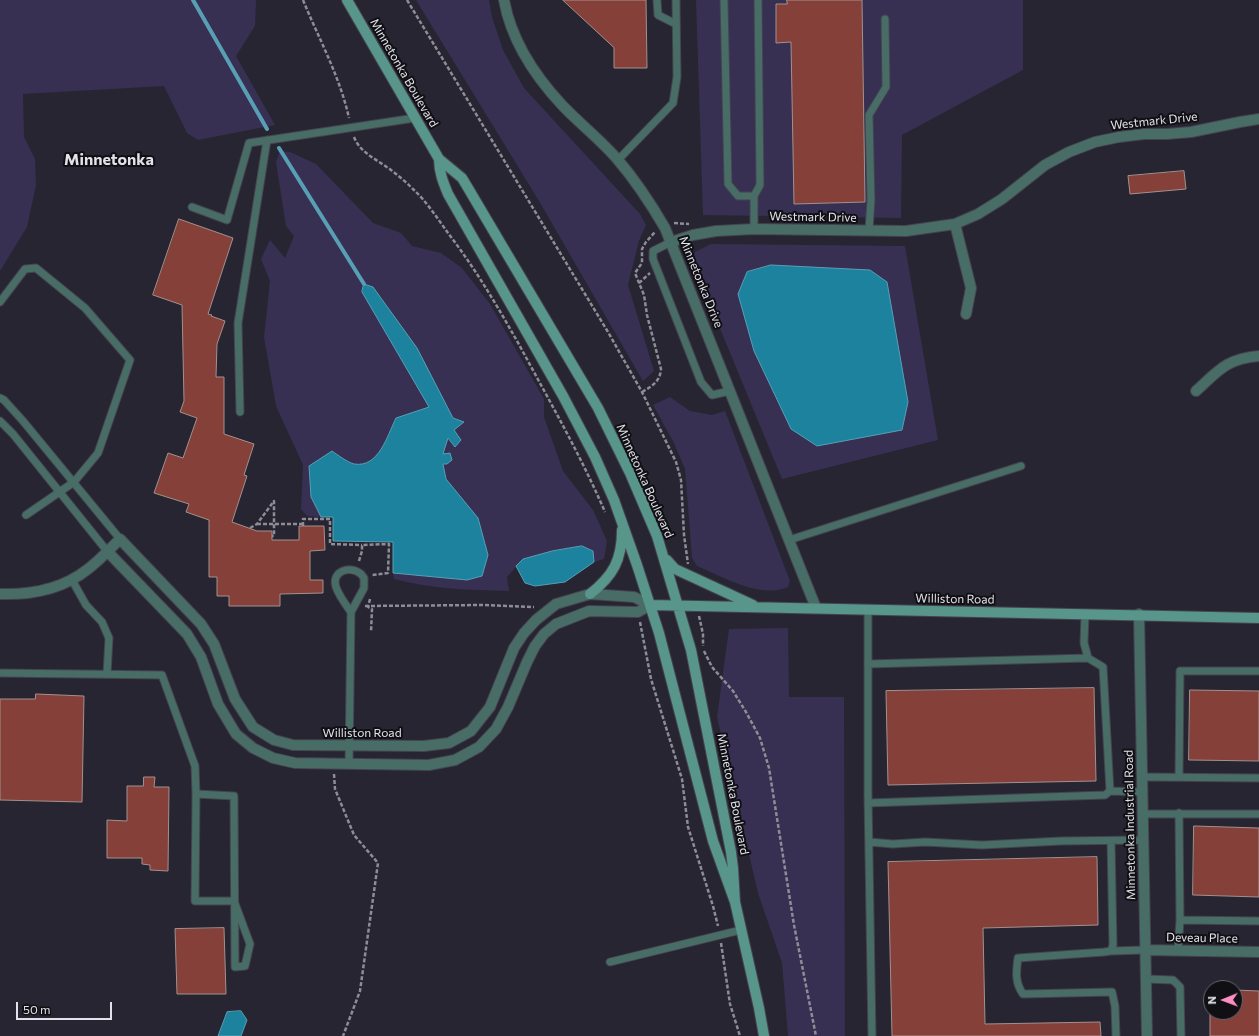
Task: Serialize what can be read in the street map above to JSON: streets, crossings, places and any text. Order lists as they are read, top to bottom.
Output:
{
  "streets": {
    "main road": ["Minnetonka Boulevard", "Williston Road"],
    "street": [
      "Westmark Drive",
      "Minnetonka Drive",
      "Minnetonka Industrial Road",
      "Deveau Place"
    ]
  },
  "crossings": [
    ["Minnetonka Boulevard", "Williston Road"],
    ["Westmark Drive", "Minnetonka Drive"],
    ["Minnetonka Drive", "Williston Road"],
    ["Williston Road", "Minnetonka Industrial Road"],
    ["Minnetonka Industrial Road", "Deveau Place"]
  ],
  "districts": ["Minnetonka"],
  "scale_bar": "50 m",
  "north": "left"
}
